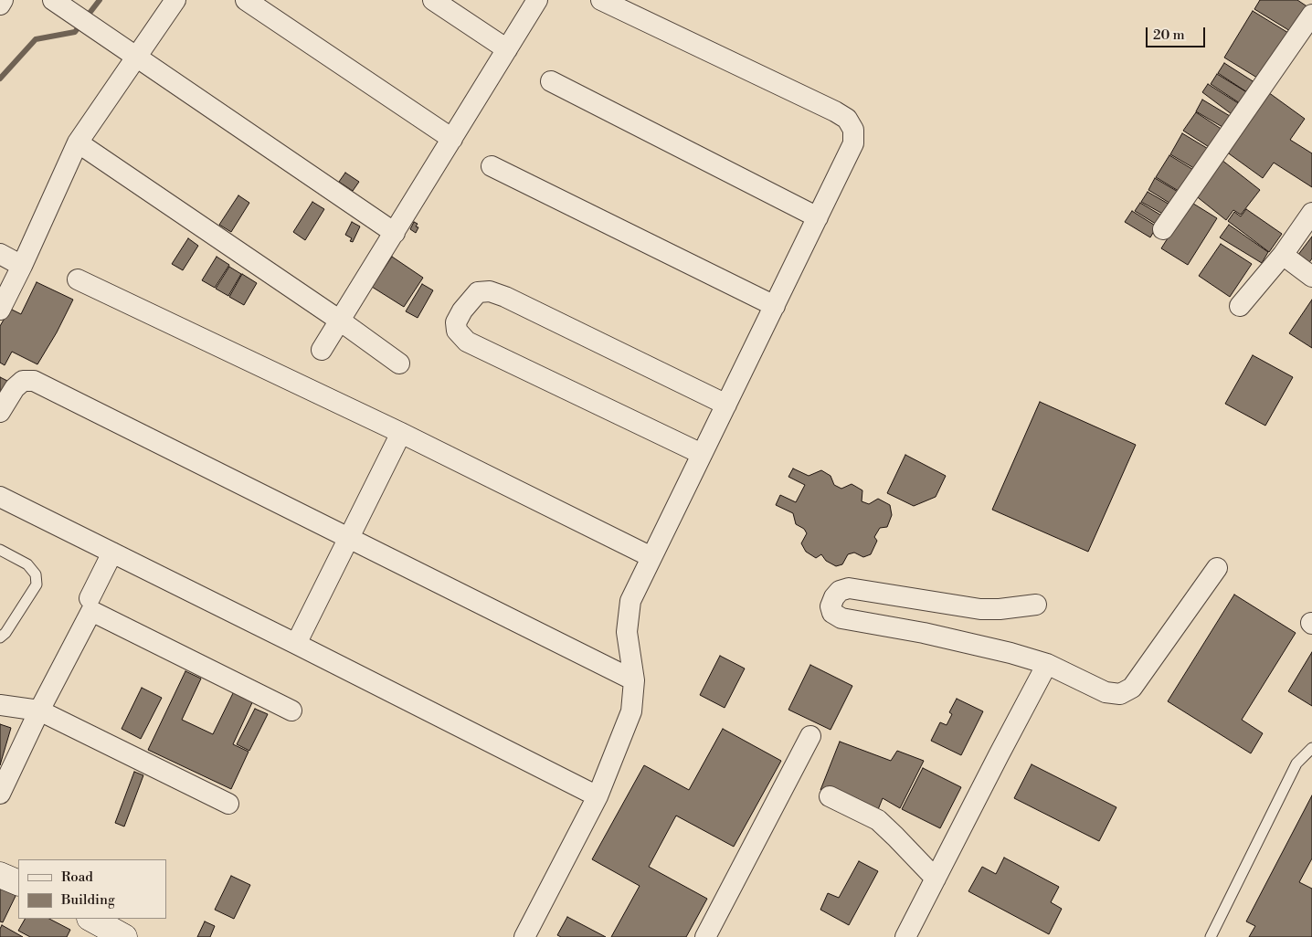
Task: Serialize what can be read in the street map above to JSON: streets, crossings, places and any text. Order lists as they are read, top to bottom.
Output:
{
  "legend": ["Road", "Building"],
  "scale_bar": "20 m"
}
